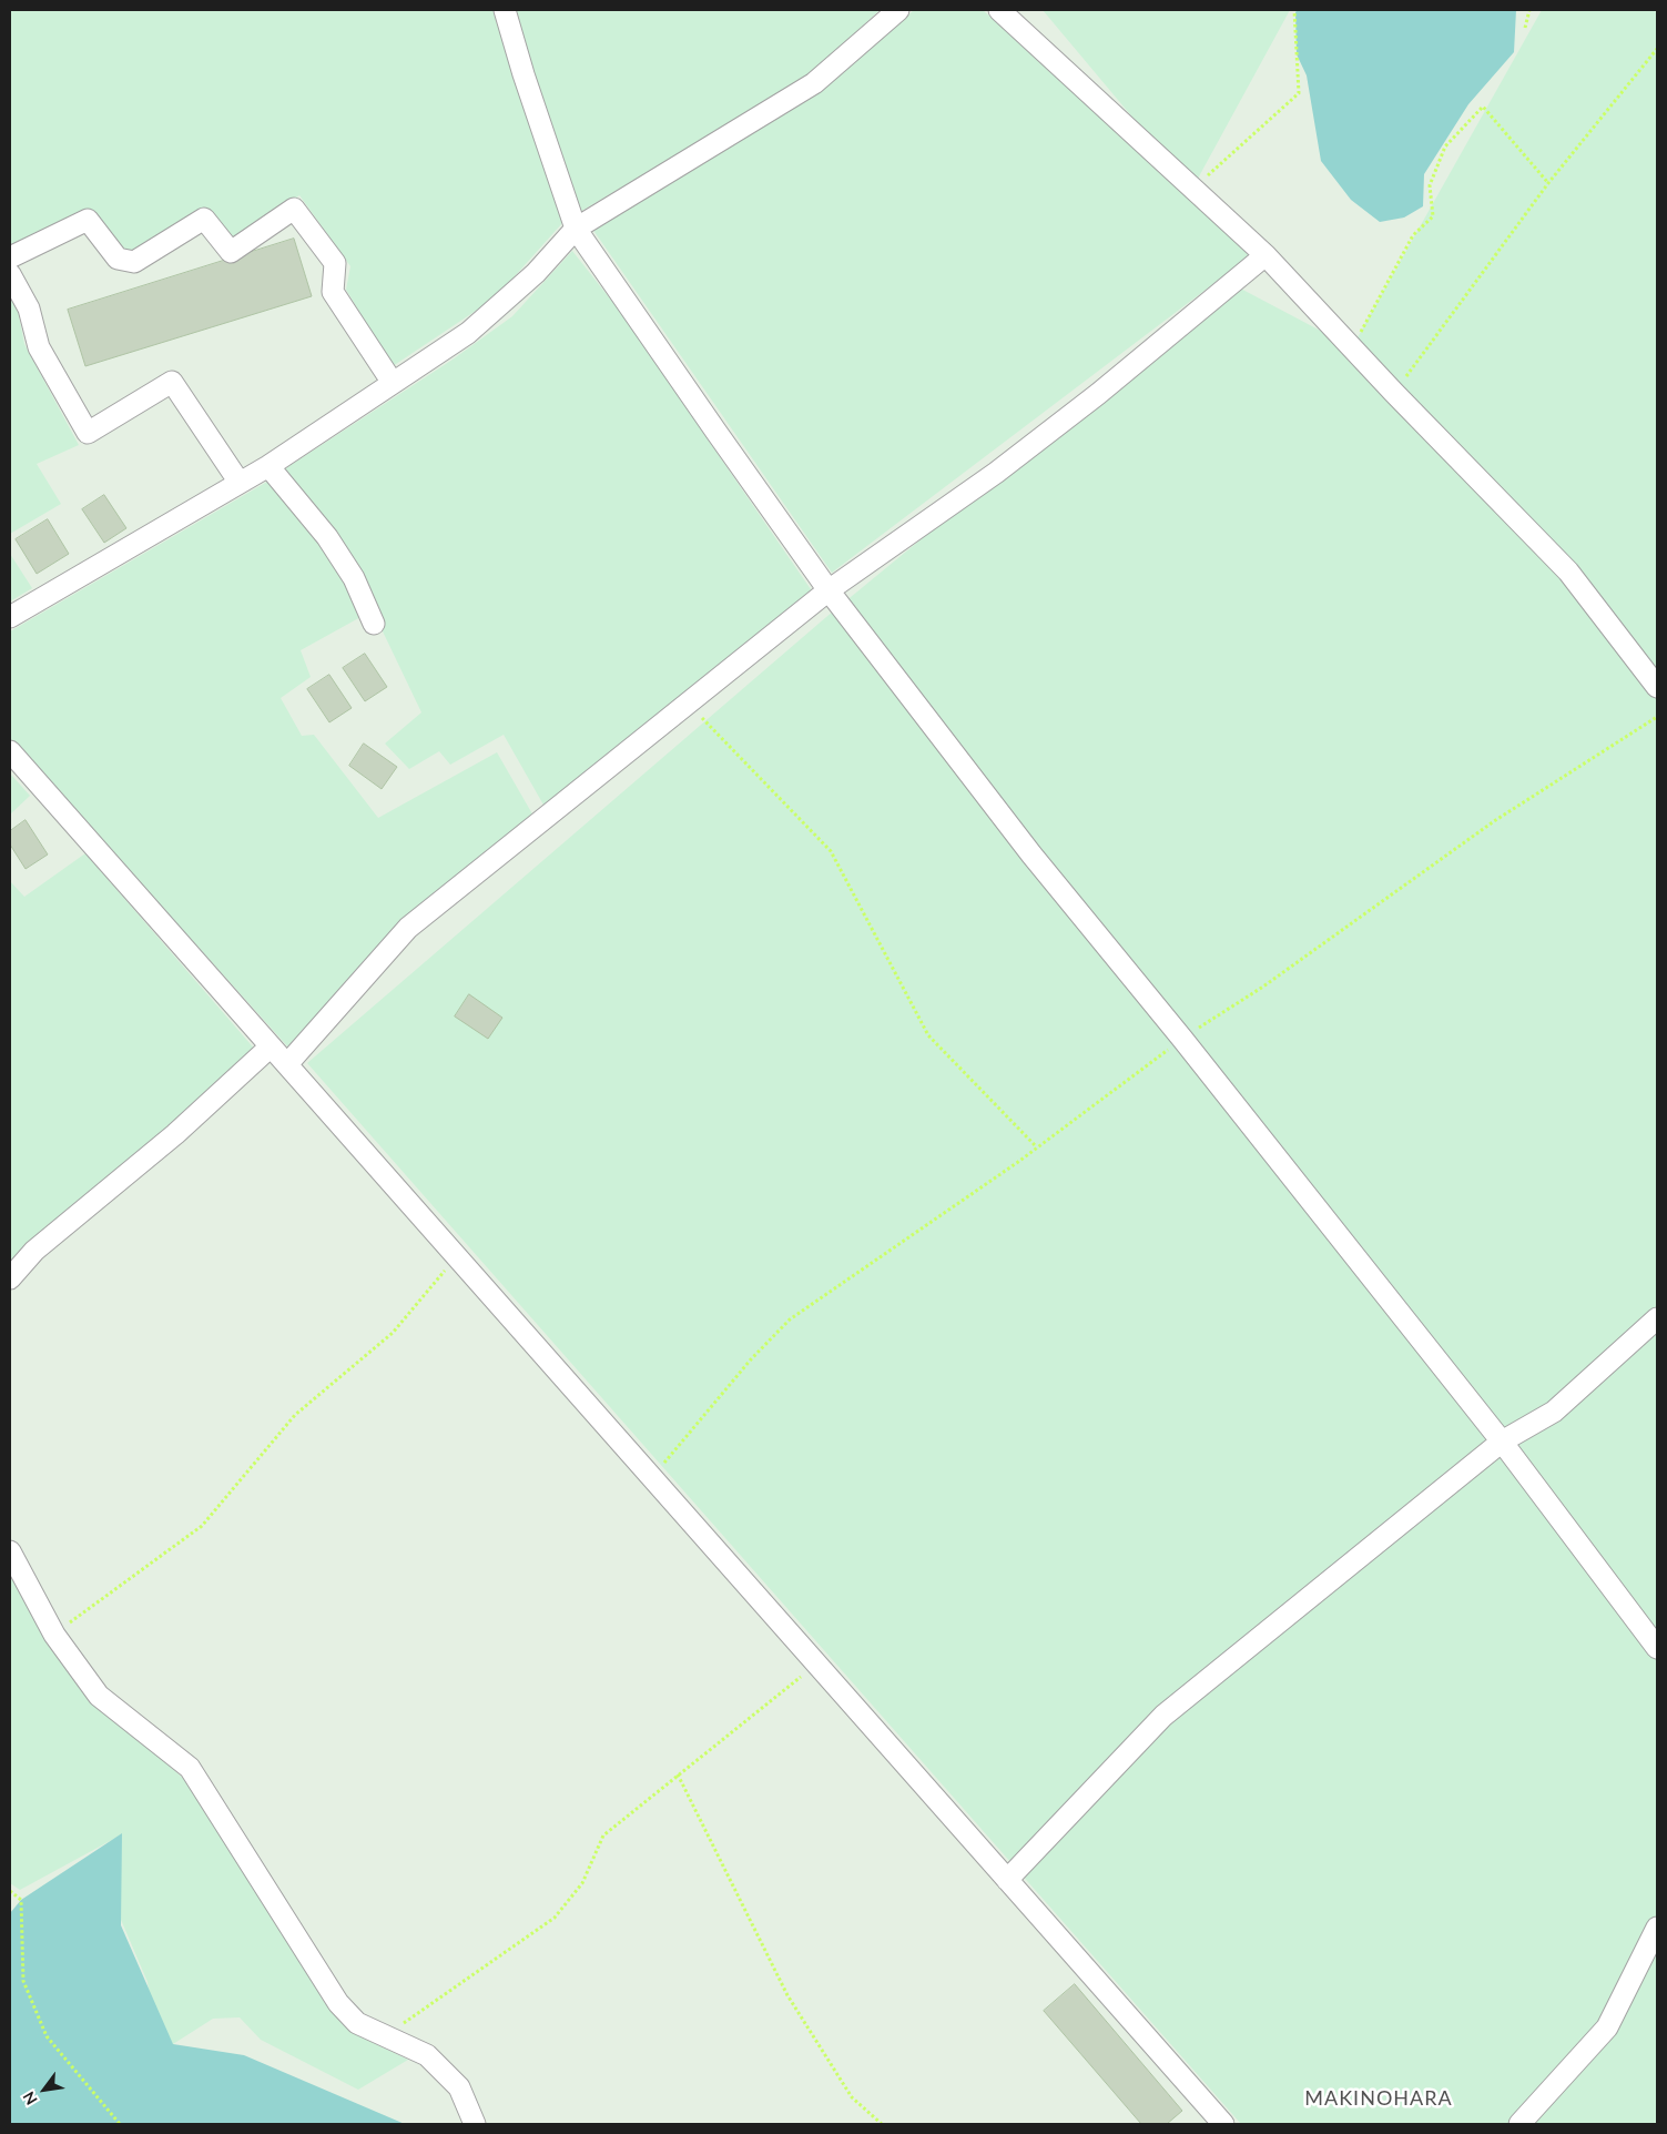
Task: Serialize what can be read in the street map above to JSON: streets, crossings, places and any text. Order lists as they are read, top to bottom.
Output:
{
  "districts": ["MAKINOHARA"],
  "north": "bottom left"
}
